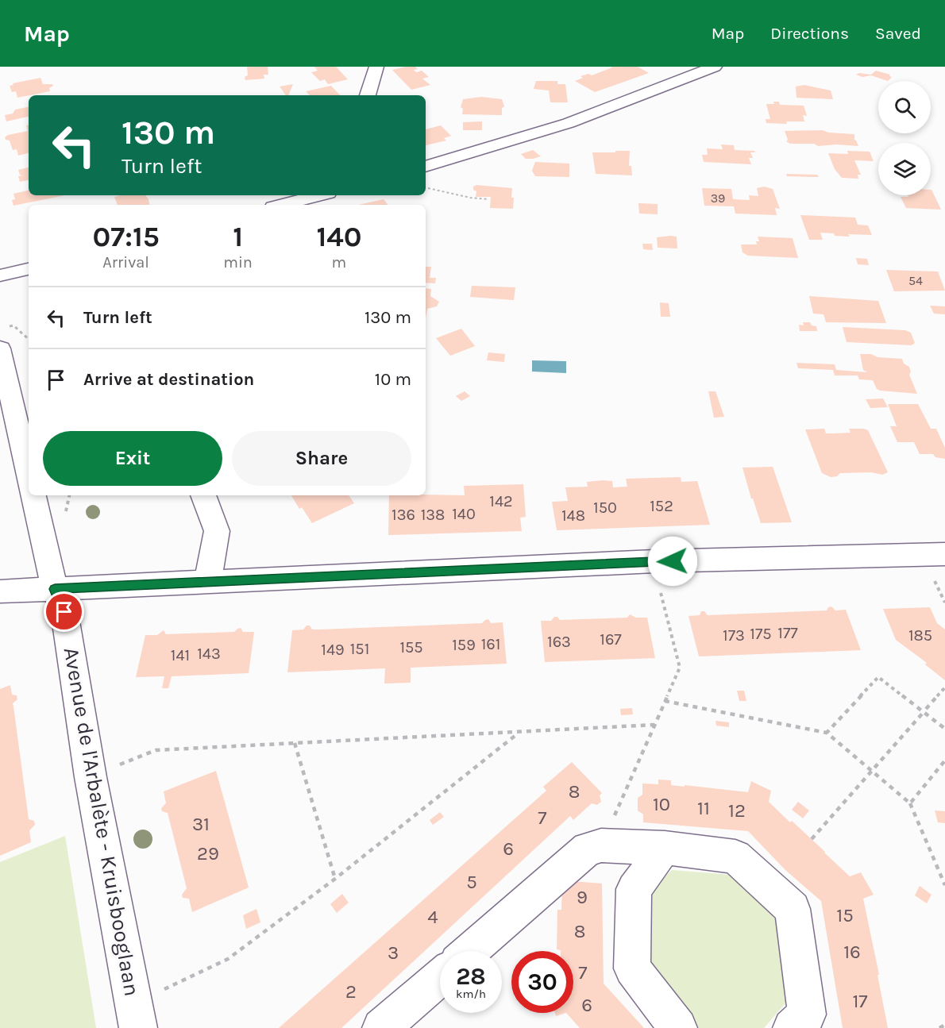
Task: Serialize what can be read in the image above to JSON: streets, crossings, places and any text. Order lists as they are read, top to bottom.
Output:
{
  "streets": {
    "street": ["Avenue de l'Arbalète - Kruisbooglaan"]
  },
  "house_numbers": [
    "39",
    "54",
    "142",
    "152",
    "150",
    "140",
    "136",
    "138",
    "148",
    "177",
    "175",
    "173",
    "185",
    "167",
    "163",
    "161",
    "159",
    "155",
    "151",
    "149",
    "143",
    "141",
    "8",
    "10",
    "11",
    "12",
    "7",
    "31",
    "6",
    "29",
    "5",
    "9",
    "15",
    "4",
    "8",
    "16",
    "3",
    "7",
    "2",
    "17",
    "6"
  ],
  "page": {
    "header": "Map",
    "nav": ["Map", "Directions", "Saved"],
    "turn": ["130 m", "Turn left"],
    "eta": [
      "07:15",
      "Arrival",
      "1",
      "min",
      "140",
      "m"
    ],
    "list": [
      {
        "name": "Turn left",
        "value": "130 m"
      },
      {
        "name": "Arrive at destination",
        "value": "10 m"
      }
    ],
    "buttons": ["Exit", "Share"],
    "speed": "28 km/h",
    "limit": "30"
  }
}
